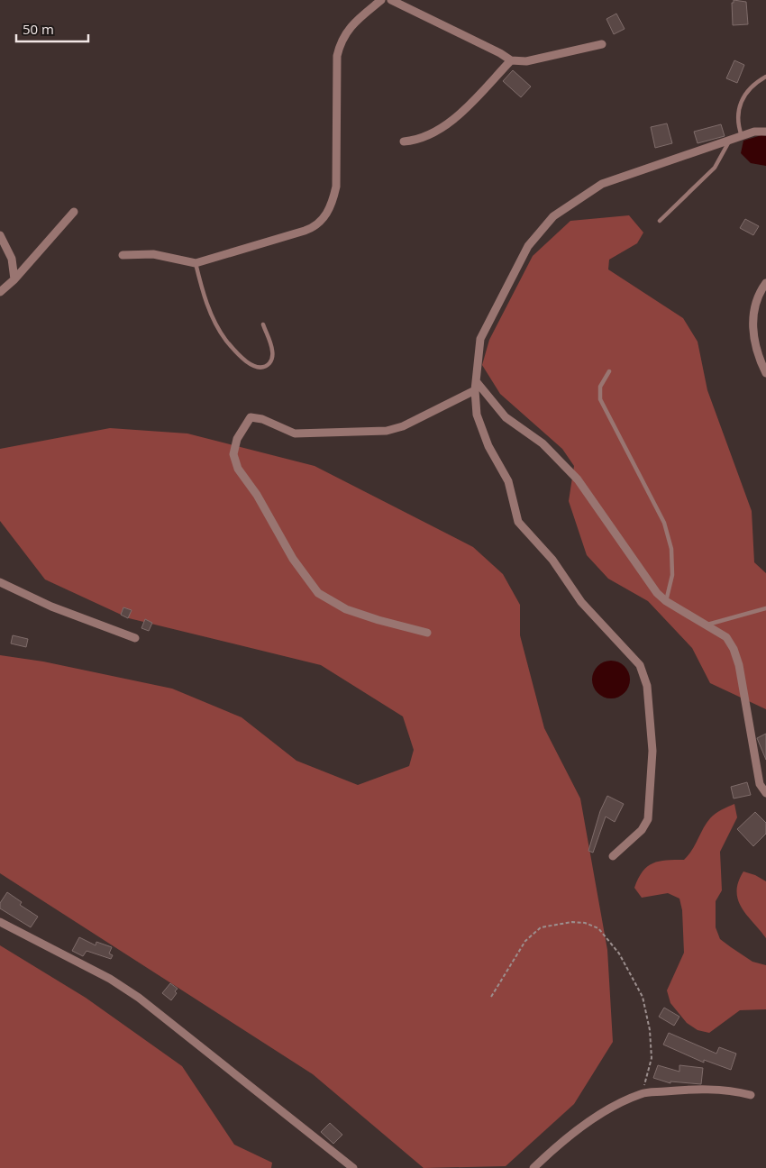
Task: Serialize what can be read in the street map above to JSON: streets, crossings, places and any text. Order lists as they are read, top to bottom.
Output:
{
  "scale_bar": "50 m"
}
